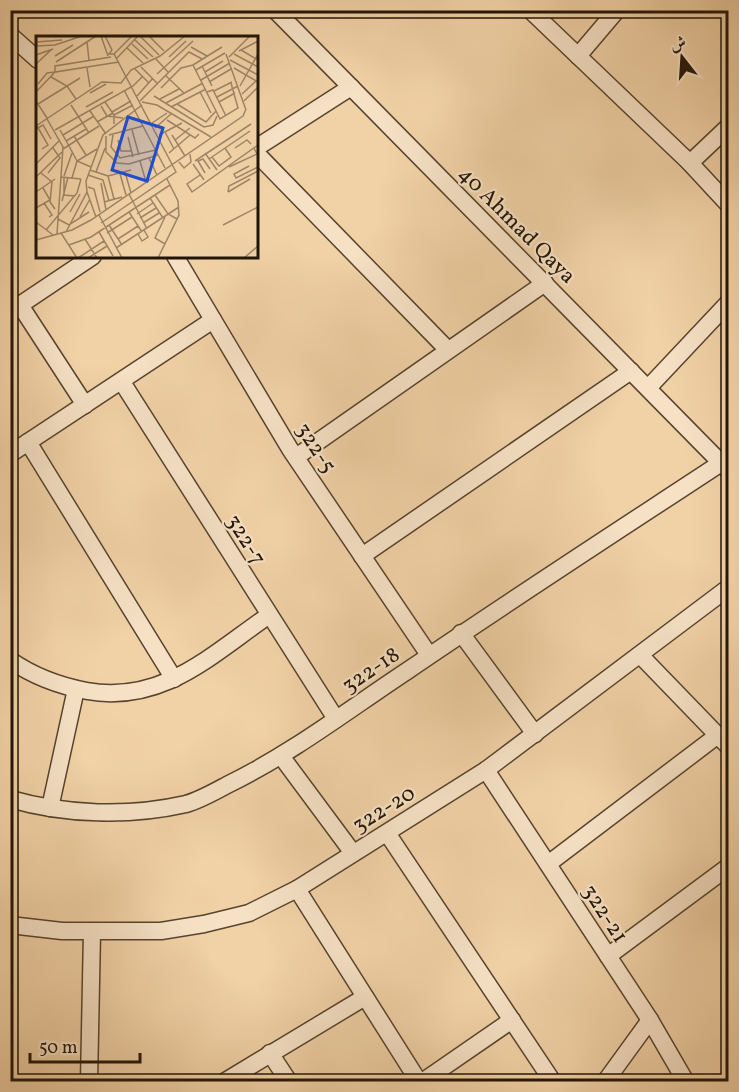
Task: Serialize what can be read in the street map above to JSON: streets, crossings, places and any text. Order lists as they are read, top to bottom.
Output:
{
  "streets": {
    "street": [
      "40 Ahmad Qaya",
      "322-5",
      "322-7",
      "322-18",
      "322-20",
      "322-21"
    ]
  },
  "crossings": [
    ["40 Ahmad Qaya", "322-18"],
    ["322-5", "322-18"],
    ["322-7", "322-18"],
    ["322-20", "322-21"]
  ],
  "scale_bar": "50 m",
  "north": "top"
}
